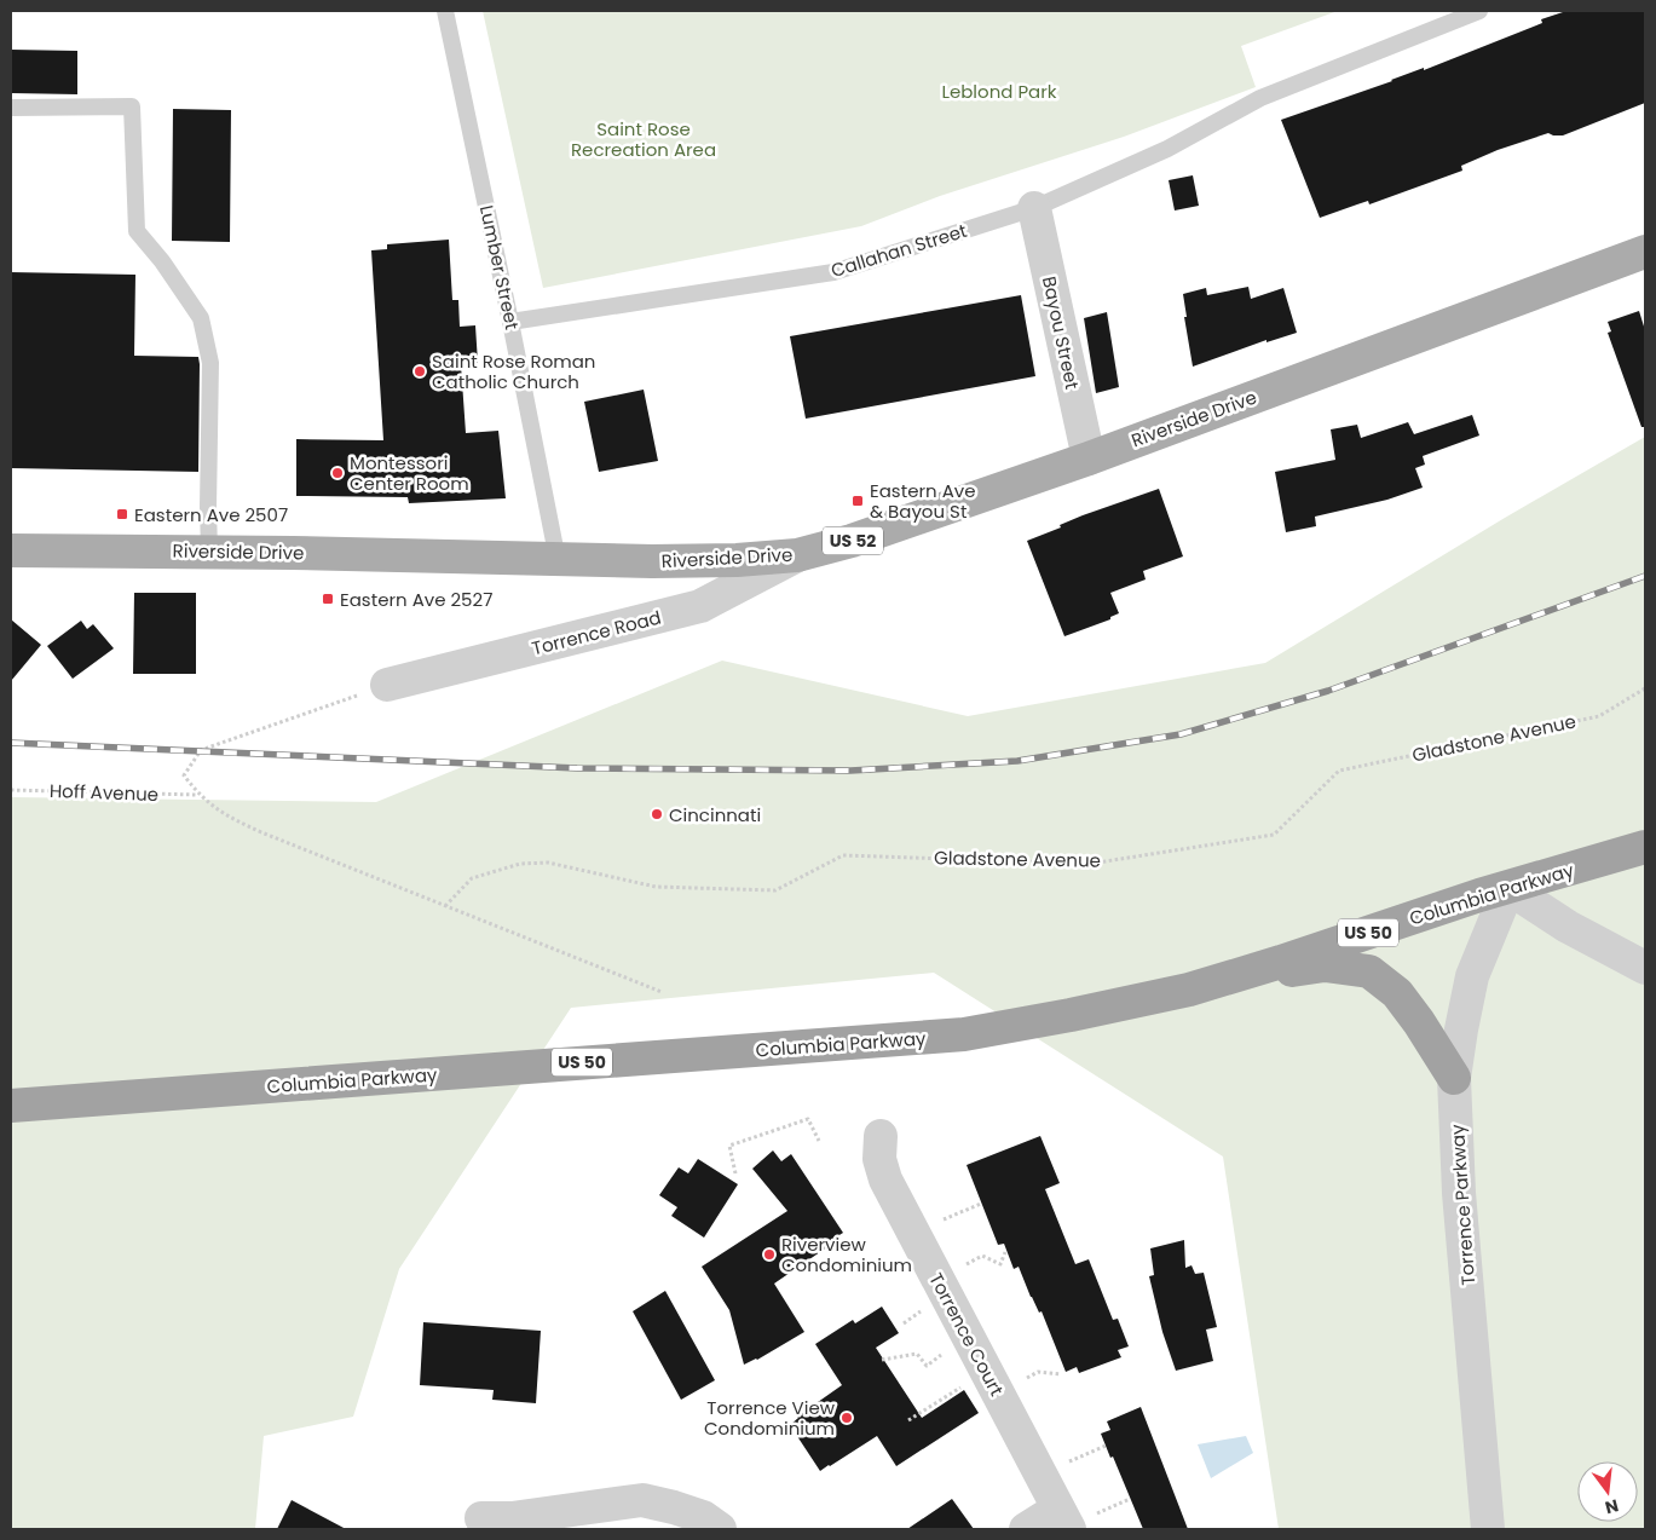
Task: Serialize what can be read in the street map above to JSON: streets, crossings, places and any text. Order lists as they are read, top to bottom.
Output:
{
  "streets": {
    "highway": ["Columbia Parkway", "US 50"],
    "main road": ["Riverside Drive", "US 52"],
    "street": [
      "Bayou Street",
      "Torrence Road",
      "Torrence Parkway",
      "Torrence Court"
    ],
    "lane": ["Callahan Street", "Lumber Street"],
    "path": ["Gladstone Avenue", "Hoff Avenue"]
  },
  "crossings": [
    ["Callahan Street", "Lumber Street"],
    ["Callahan Street", "Bayou Street"],
    ["Lumber Street", "Riverside Drive"],
    ["Bayou Street", "Riverside Drive"],
    ["Riverside Drive", "Torrence Road"],
    ["Columbia Parkway", "Torrence Parkway"]
  ],
  "parks": ["Leblond Park", "Saint Rose Recreation Area"],
  "places": {
    "other": [
      "Saint Rose Roman Catholic Church",
      "Montessori Center Room",
      "Cincinnati",
      "Riverview Condominium",
      "Torrence View Condominium"
    ],
    "transit": ["Eastern Ave & Bayou St", "Eastern Ave 2507", "Eastern Ave 2527"]
  },
  "north": "bottom"
}
